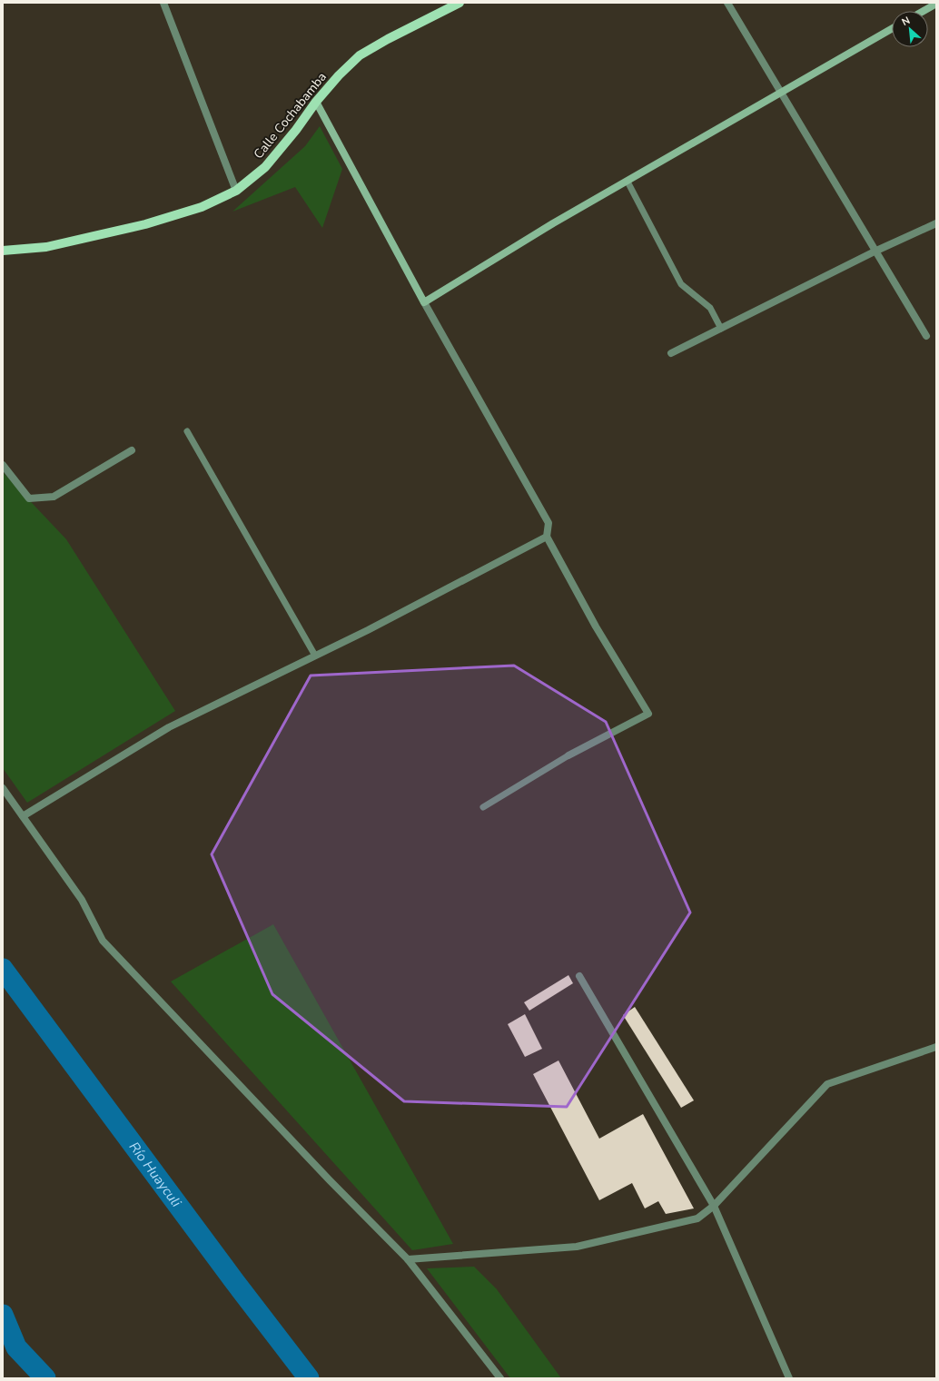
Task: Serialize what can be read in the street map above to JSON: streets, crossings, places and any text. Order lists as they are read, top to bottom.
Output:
{
  "streets": {
    "main road": ["Calle Cochabamba"]
  },
  "water": ["Río Huayculi"],
  "north": "top left"
}
